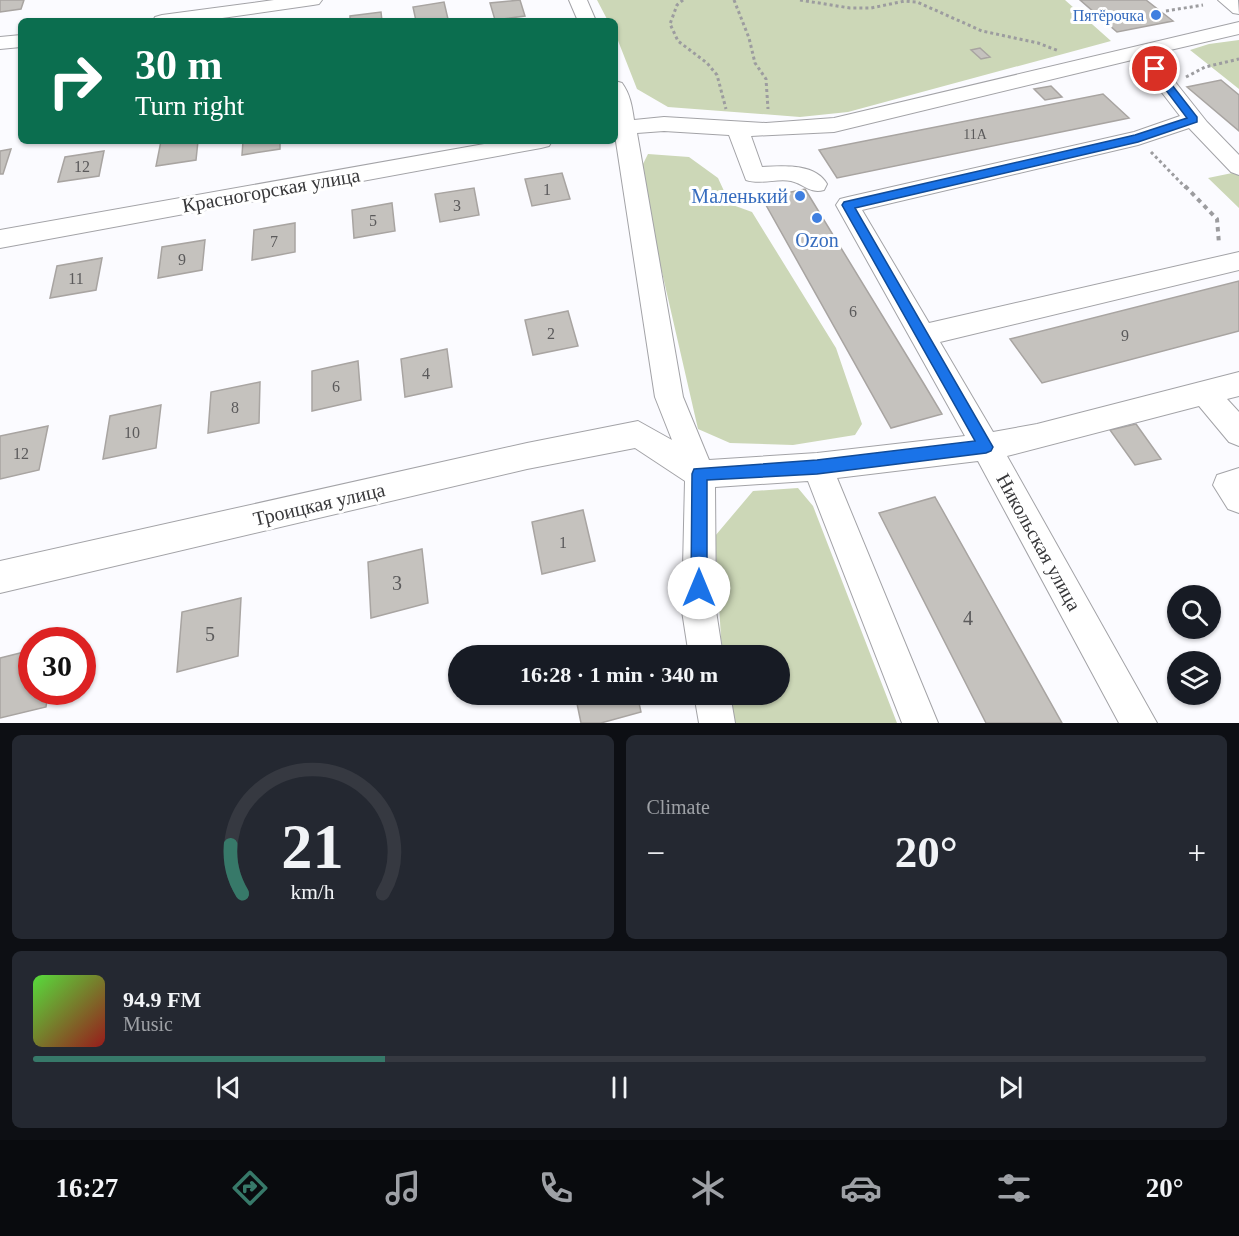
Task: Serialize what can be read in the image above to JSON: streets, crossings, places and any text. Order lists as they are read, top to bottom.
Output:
{
  "streets": {
    "street": ["Красногорская улица", "Троицкая улица", "Никольская улица"]
  },
  "places": ["Пятёрочка", "Маленький", "Ozon"],
  "house_numbers": [
    "11А",
    "12",
    "1",
    "3",
    "5",
    "7",
    "9",
    "11",
    "6",
    "2",
    "9",
    "4",
    "6",
    "8",
    "10",
    "12",
    "1",
    "3",
    "4",
    "5"
  ],
  "page": {
    "turn": ["30 m", "Turn right"],
    "limit": "30",
    "trip": "16:28 · 1 min · 340 m",
    "tile": "Climate",
    "heat": ["−", "20°", "+"],
    "song": ["94.9 FM", "Music"],
    "tabs": ["16:27", "20°"],
    "gauge": ["21", "km/h"]
  }
}
